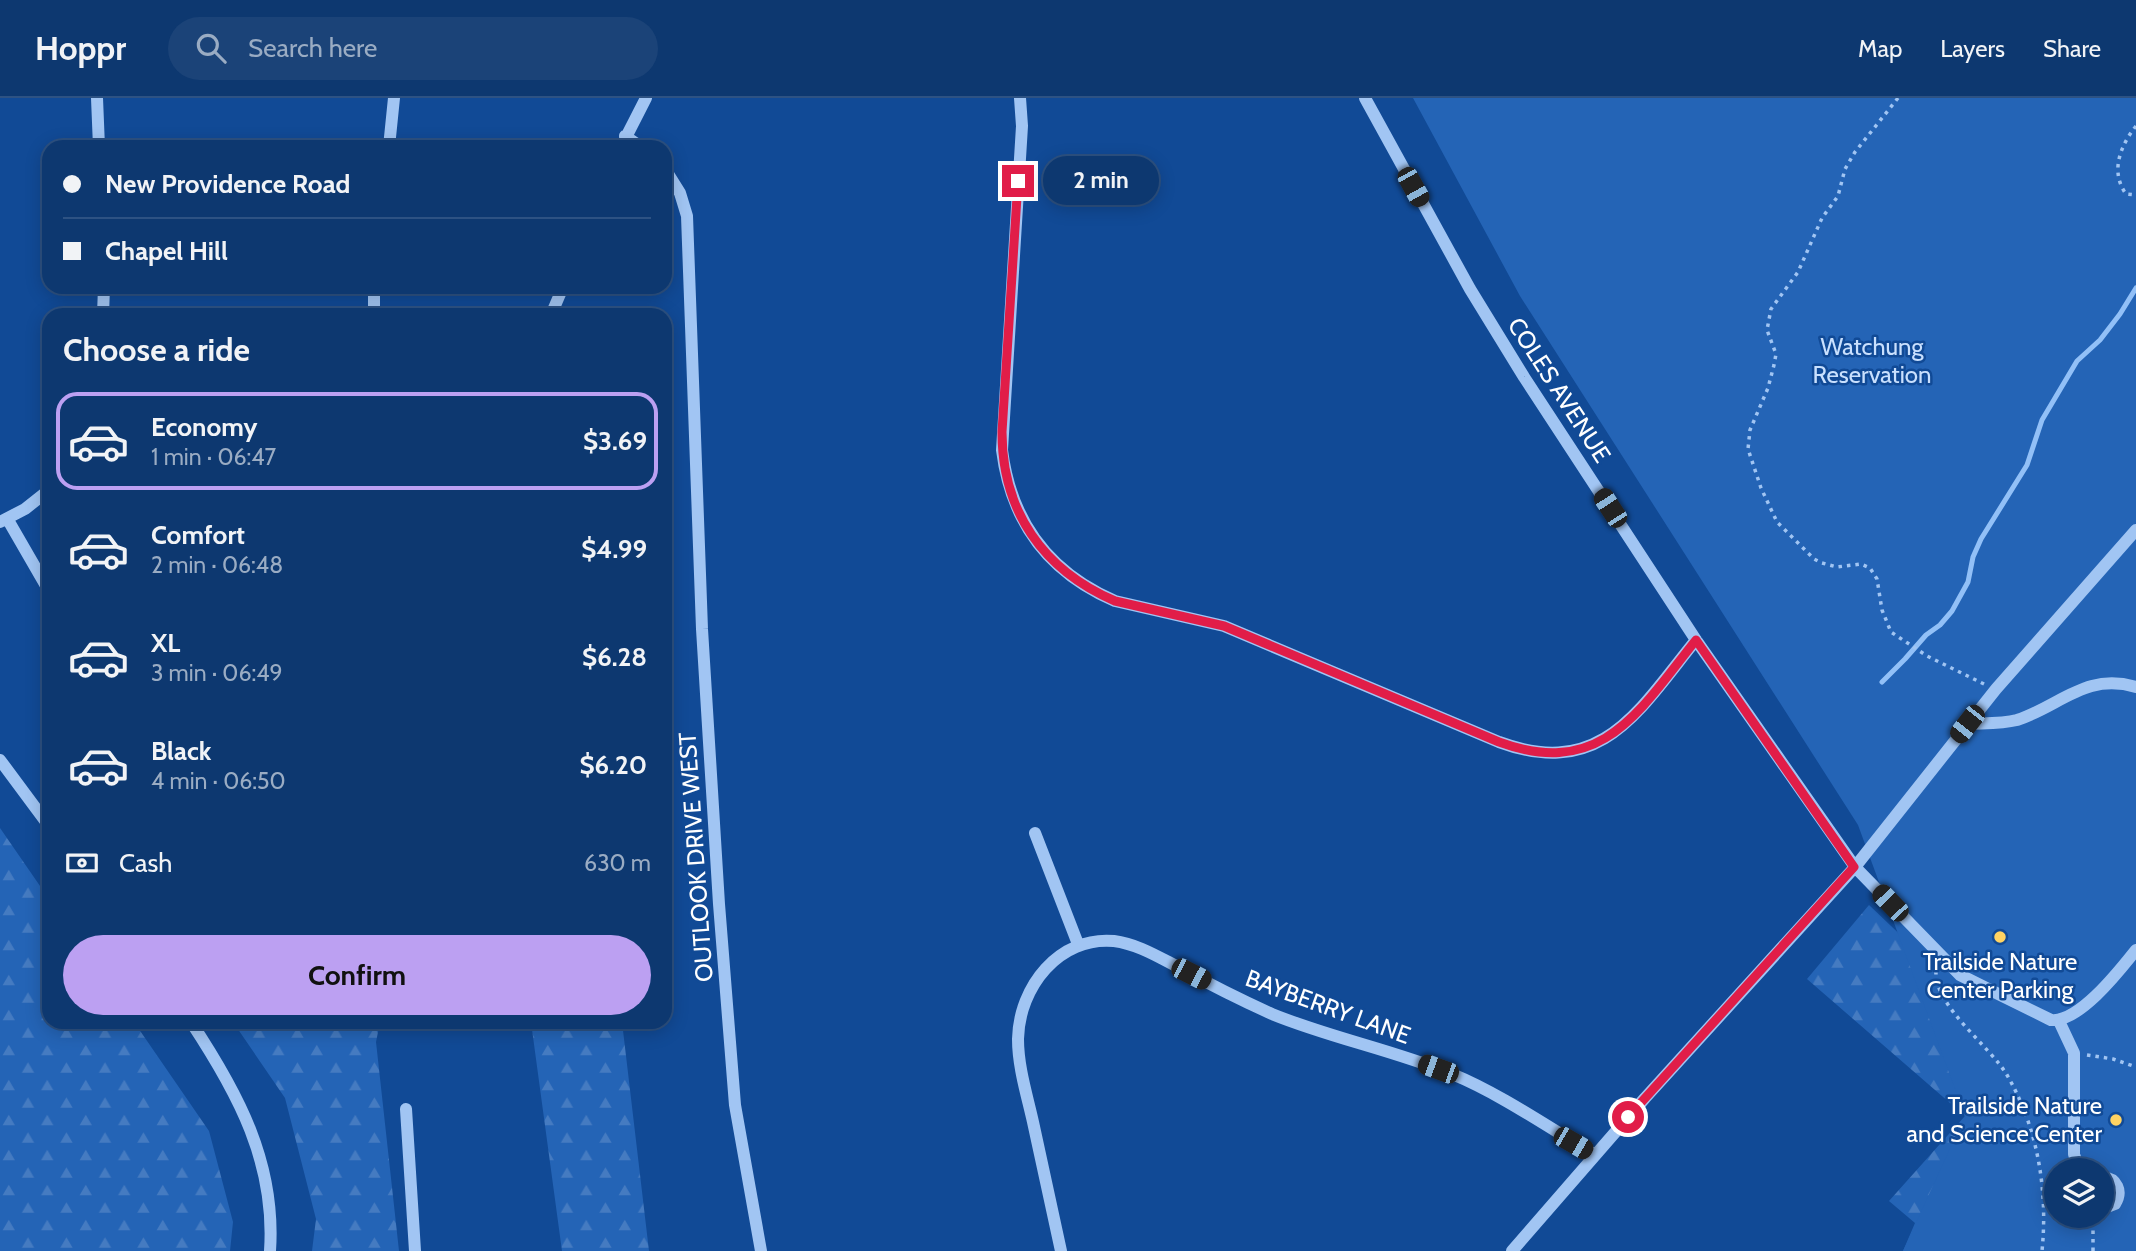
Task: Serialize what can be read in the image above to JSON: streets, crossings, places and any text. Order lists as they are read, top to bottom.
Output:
{
  "streets": {
    "street": ["COLES AVENUE", "OUTLOOK DRIVE WEST", "BAYBERRY LANE"]
  },
  "parks": ["Watchung Reservation"],
  "places": ["Trailside Nature Center Parking", "Trailside Nature and Science Center"],
  "page": {
    "header": "Hoppr",
    "search": "Search here",
    "nav": ["Map", "Layers", "Share"],
    "banner": ["New Providence Road", "Chapel Hill"],
    "bubble": "2 min",
    "heading": "Choose a ride",
    "list": [
      {
        "name": "Economy",
        "note": "1 min · 06:47",
        "value": "$3.69"
      },
      {
        "name": "Comfort",
        "note": "2 min · 06:48",
        "value": "$4.99"
      },
      {
        "name": "XL",
        "note": "3 min · 06:49",
        "value": "$6.28"
      },
      {
        "name": "Black",
        "note": "4 min · 06:50",
        "value": "$6.20"
      }
    ],
    "pay": ["Cash", "630 m"],
    "buttons": "Confirm"
  }
}
